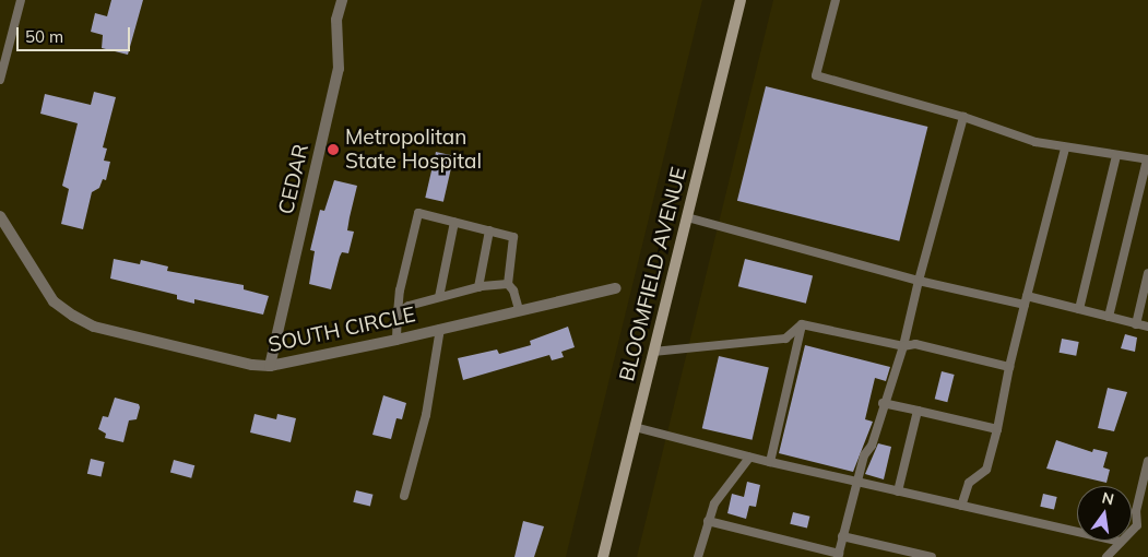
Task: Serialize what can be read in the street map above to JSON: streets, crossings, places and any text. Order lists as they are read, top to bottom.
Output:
{
  "streets": {
    "main road": ["BLOOMFIELD AVENUE"],
    "street": ["CEDAR", "SOUTH CIRCLE"]
  },
  "crossings": [
    ["CEDAR", "SOUTH CIRCLE"]
  ],
  "places": ["Metropolitan State Hospital"],
  "scale_bar": "50 m",
  "north": "top"
}
